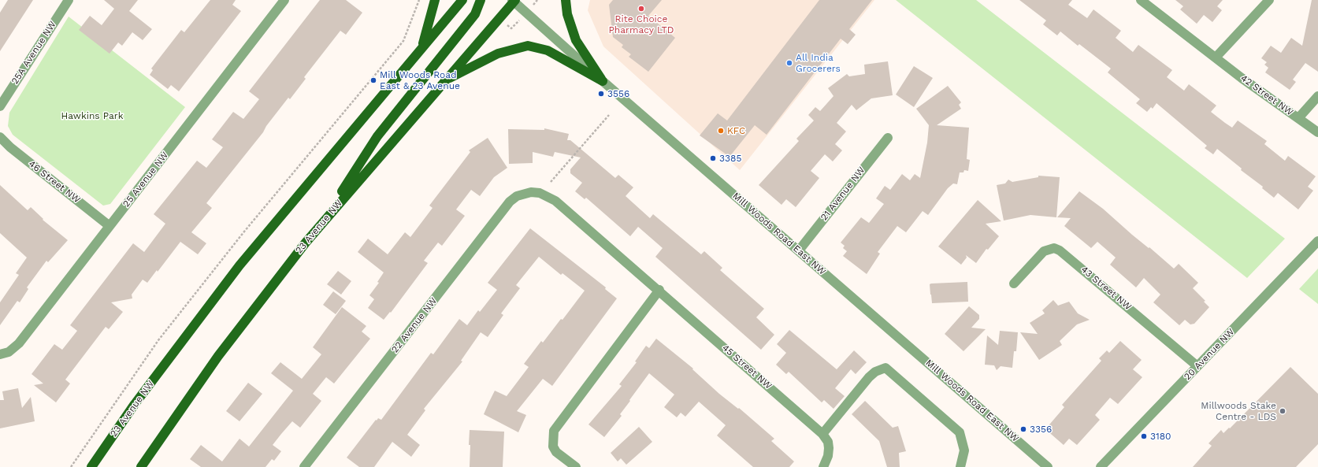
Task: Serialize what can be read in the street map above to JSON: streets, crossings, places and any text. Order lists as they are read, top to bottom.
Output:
{
  "streets": {
    "main road": ["23 Avenue NW"],
    "street": [
      "25A Avenue NW",
      "42 Street NW",
      "25 Avenue NW",
      "46 Street NW",
      "21 Avenue NW",
      "Mill Woods Road East NW",
      "43 Street NW",
      "22 Avenue NW",
      "20 Avenue NW",
      "45 Street NW"
    ]
  },
  "crossings": [
    ["25 Avenue NW", "46 Street NW"],
    ["21 Avenue NW", "Mill Woods Road East NW"],
    ["23 Avenue NW", "Mill Woods Road East NW"],
    ["43 Street NW", "20 Avenue NW"],
    ["22 Avenue NW", "45 Street NW"]
  ],
  "parks": ["Hawkins Park"],
  "places": [
    "Rite Choice Pharmacy LTD",
    "All India Grocerers",
    "Mill Woods Road East & 23 Avenue",
    "3556",
    "KFC",
    "3385",
    "Millwoods Stake Centre - LDS",
    "3356",
    "3180"
  ]
}
